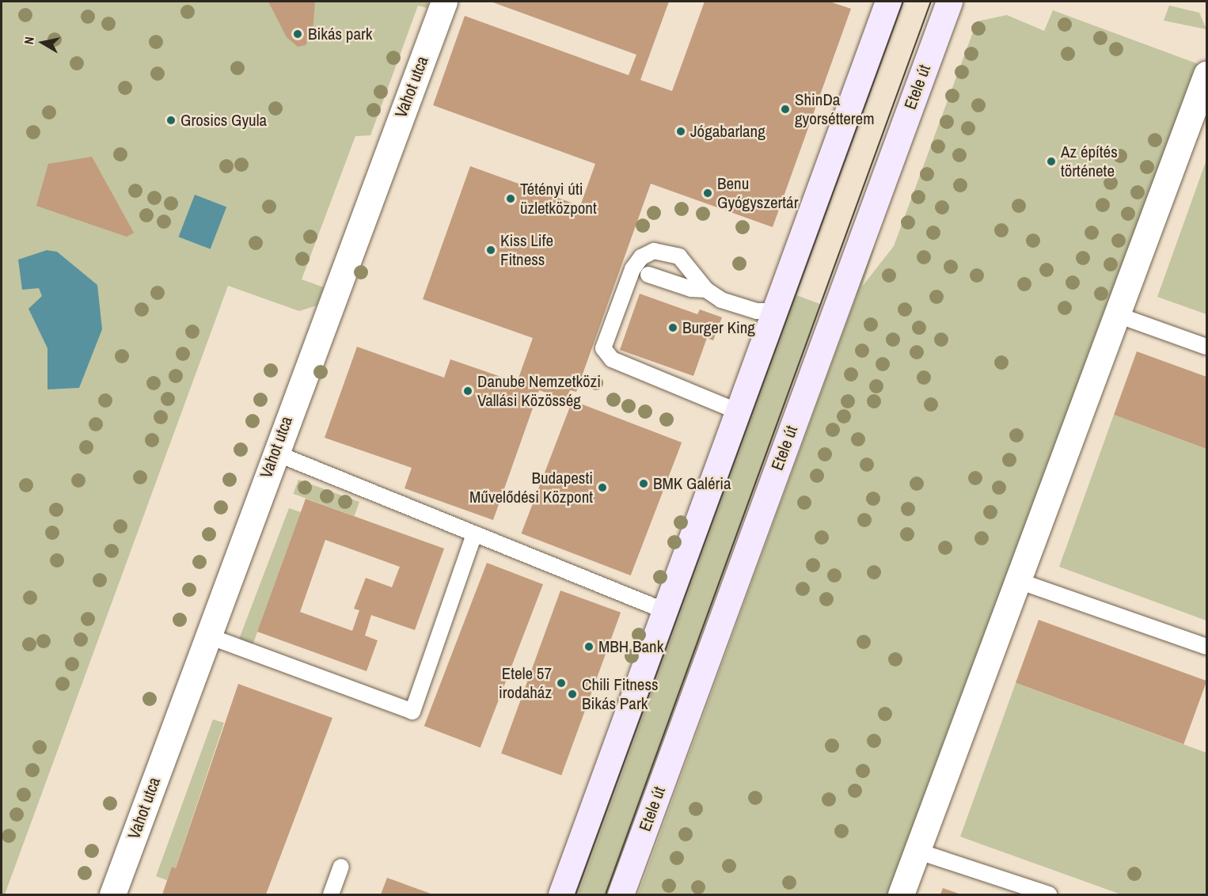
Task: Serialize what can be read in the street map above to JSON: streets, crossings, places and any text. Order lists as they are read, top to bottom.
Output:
{
  "streets": {
    "main road": ["Etele út"],
    "street": ["Vahot utca"]
  },
  "places": [
    "Bikás park",
    "ShinDa gyorsétterem",
    "Grosics Gyula",
    "Jógabarlang",
    "Az építés története",
    "Benu Gyógyszertár",
    "Tétényi úti üzletközpont",
    "Kiss Life Fitness",
    "Burger King",
    "Danube Nemzetközi Vallási Közösség",
    "BMK Galéria",
    "Budapesti Művelődési Központ",
    "MBH Bank",
    "Etele 57 irodaház",
    "Chili Fitness Bikás Park"
  ],
  "north": "left"
}
